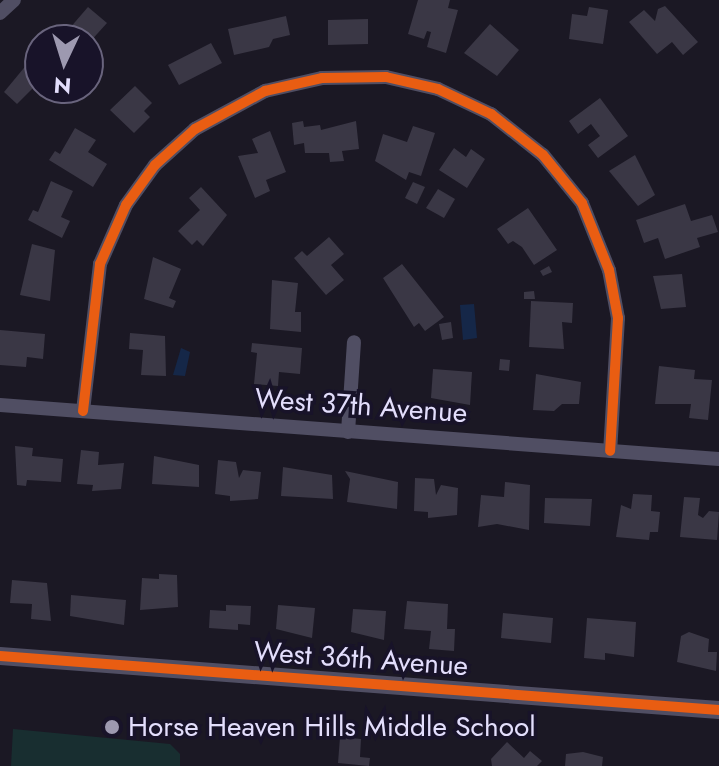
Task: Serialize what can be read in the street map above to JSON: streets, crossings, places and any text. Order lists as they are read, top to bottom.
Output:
{
  "streets": {
    "street": ["West 37th Avenue", "West 36th Avenue"]
  },
  "places": ["Horse Heaven Hills Middle School"],
  "north": "bottom"
}
